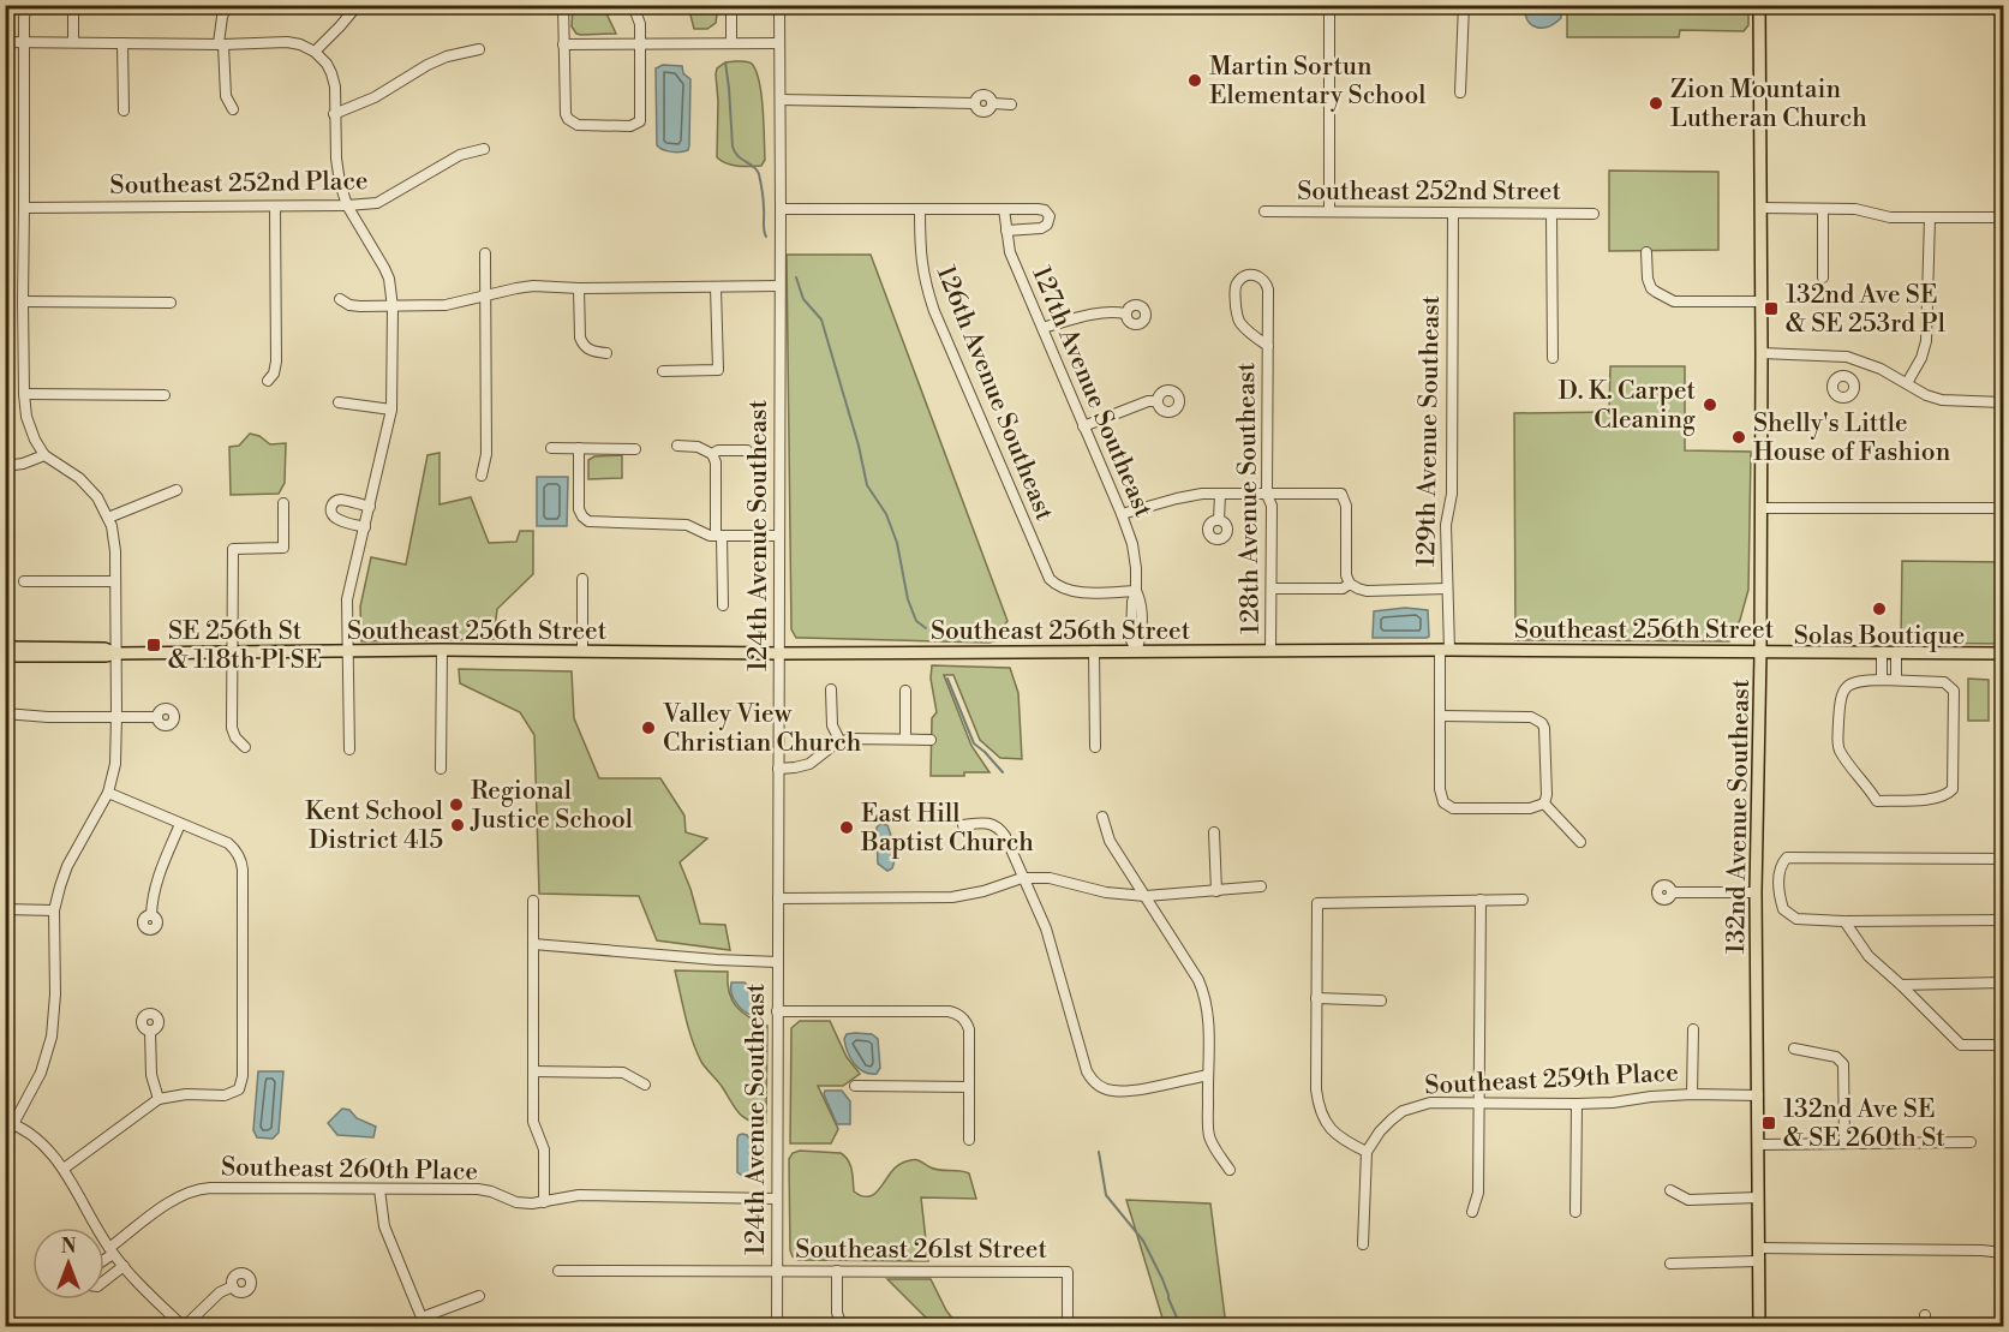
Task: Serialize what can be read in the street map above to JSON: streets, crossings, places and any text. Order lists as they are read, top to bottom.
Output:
{
  "streets": {
    "main road": ["Southeast 256th Street", "132nd Avenue Southeast"],
    "street": [
      "Southeast 252nd Place",
      "Southeast 252nd Street",
      "127th Avenue Southeast",
      "126th Avenue Southeast",
      "129th Avenue Southeast",
      "128th Avenue Southeast",
      "124th Avenue Southeast",
      "Southeast 259th Place",
      "Southeast 260th Place",
      "Southeast 261st Street"
    ]
  },
  "crossings": [
    ["Southeast 252nd Street", "129th Avenue Southeast"],
    ["127th Avenue Southeast", "126th Avenue Southeast"],
    ["127th Avenue Southeast", "Southeast 256th Street"],
    ["129th Avenue Southeast", "Southeast 256th Street"],
    ["128th Avenue Southeast", "Southeast 256th Street"],
    ["124th Avenue Southeast", "Southeast 256th Street"],
    ["124th Avenue Southeast", "Southeast 260th Place"],
    ["124th Avenue Southeast", "Southeast 261st Street"],
    ["Southeast 256th Street", "132nd Avenue Southeast"],
    ["132nd Avenue Southeast", "Southeast 259th Place"]
  ],
  "places": {
    "other": [
      "Martin Sortun Elementary School",
      "Zion Mountain Lutheran Church",
      "D. K. Carpet Cleaning",
      "Shelly's Little House of Fashion",
      "Solas Boutique",
      "Valley View Christian Church",
      "Regional Justice School",
      "Kent School District 415",
      "East Hill Baptist Church"
    ],
    "transit": ["132nd Ave SE & SE 253rd Pl", "SE 256th St & 118th Pl SE", "132nd Ave SE & SE 260th St"]
  },
  "north": "top"
}
